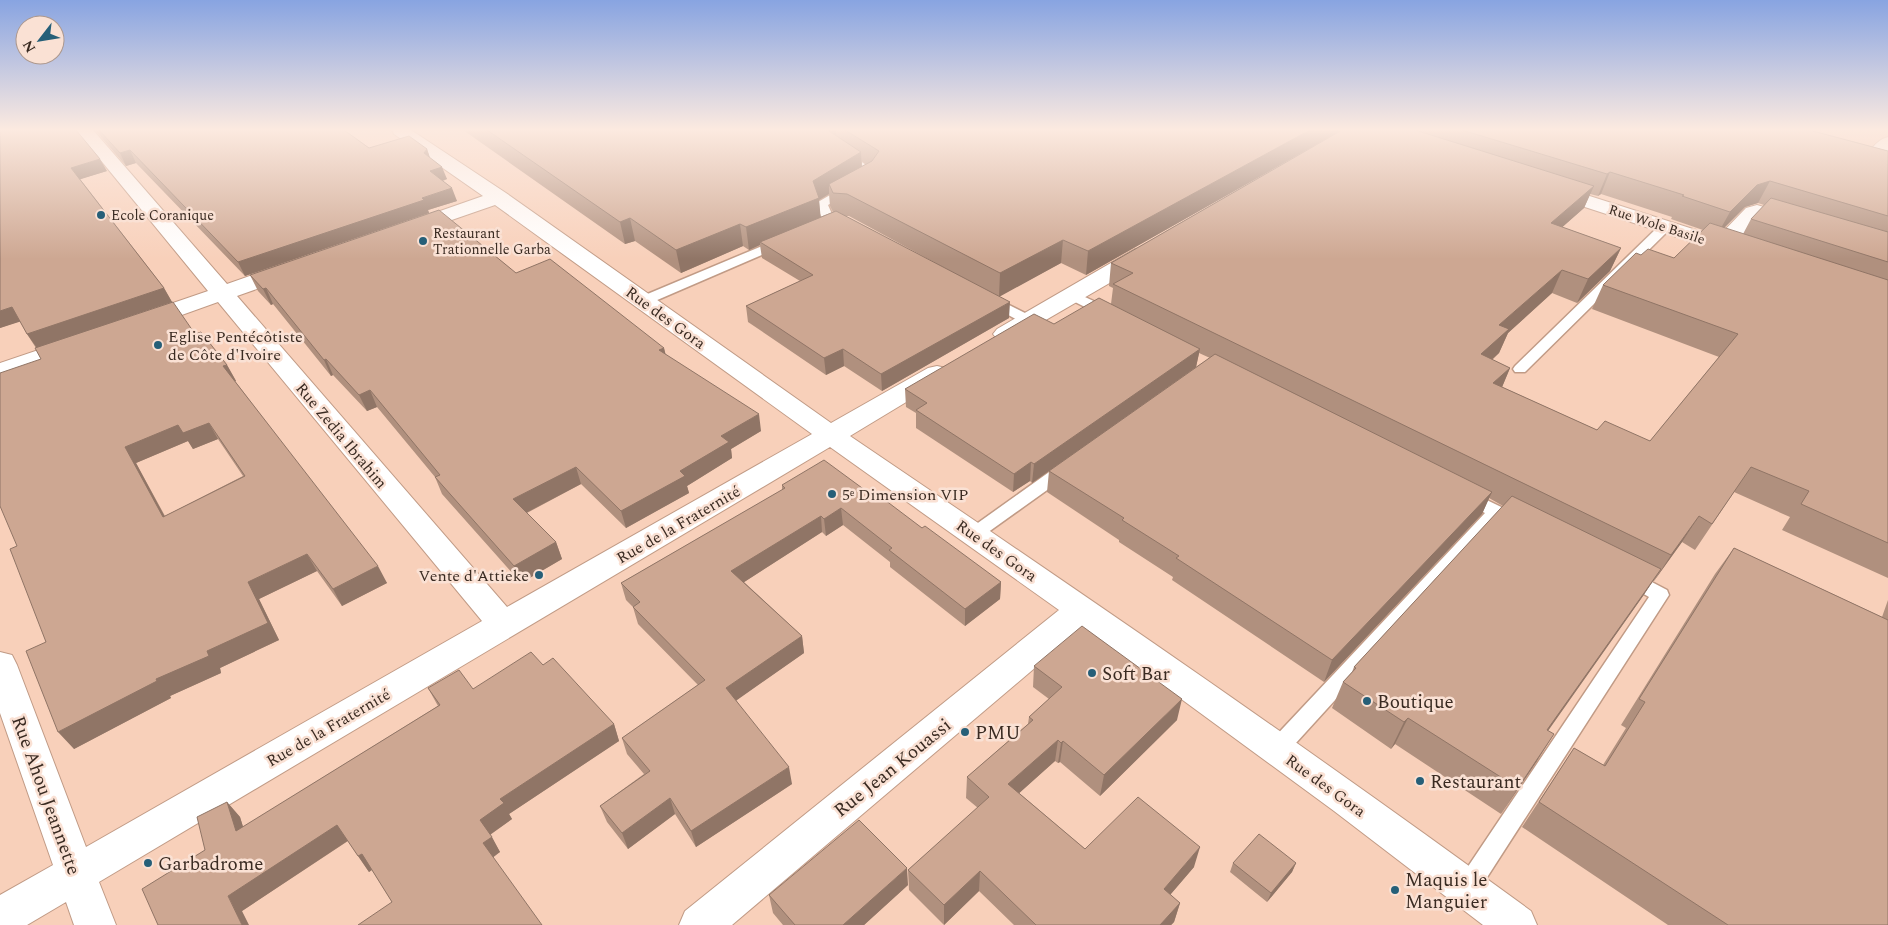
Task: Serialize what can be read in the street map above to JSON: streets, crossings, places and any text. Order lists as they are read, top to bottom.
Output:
{
  "streets": {
    "street": [
      "Rue Wole Basile",
      "Rue des Gora",
      "Rue Zedia Ibrahim",
      "Rue de la Fraternité",
      "Rue Jean Kouassi",
      "Rue Ahou Jeannette"
    ]
  },
  "crossings": [
    ["Rue des Gora", "Rue de la Fraternité"],
    ["Rue des Gora", "Rue Jean Kouassi"],
    ["Rue Zedia Ibrahim", "Rue de la Fraternité"],
    ["Rue de la Fraternité", "Rue Ahou Jeannette"]
  ],
  "places": [
    "Ecole Coranique",
    "Restaurant Trationnelle Garba",
    "Eglise Pentécôtiste de Côte d'Ivoire",
    "5ᵉ Dimension VIP",
    "Vente d'Attieke",
    "Soft Bar",
    "Boutique",
    "PMU",
    "Restaurant",
    "Garbadrome",
    "Maquis le Manguier"
  ],
  "north": "bottom left"
}
